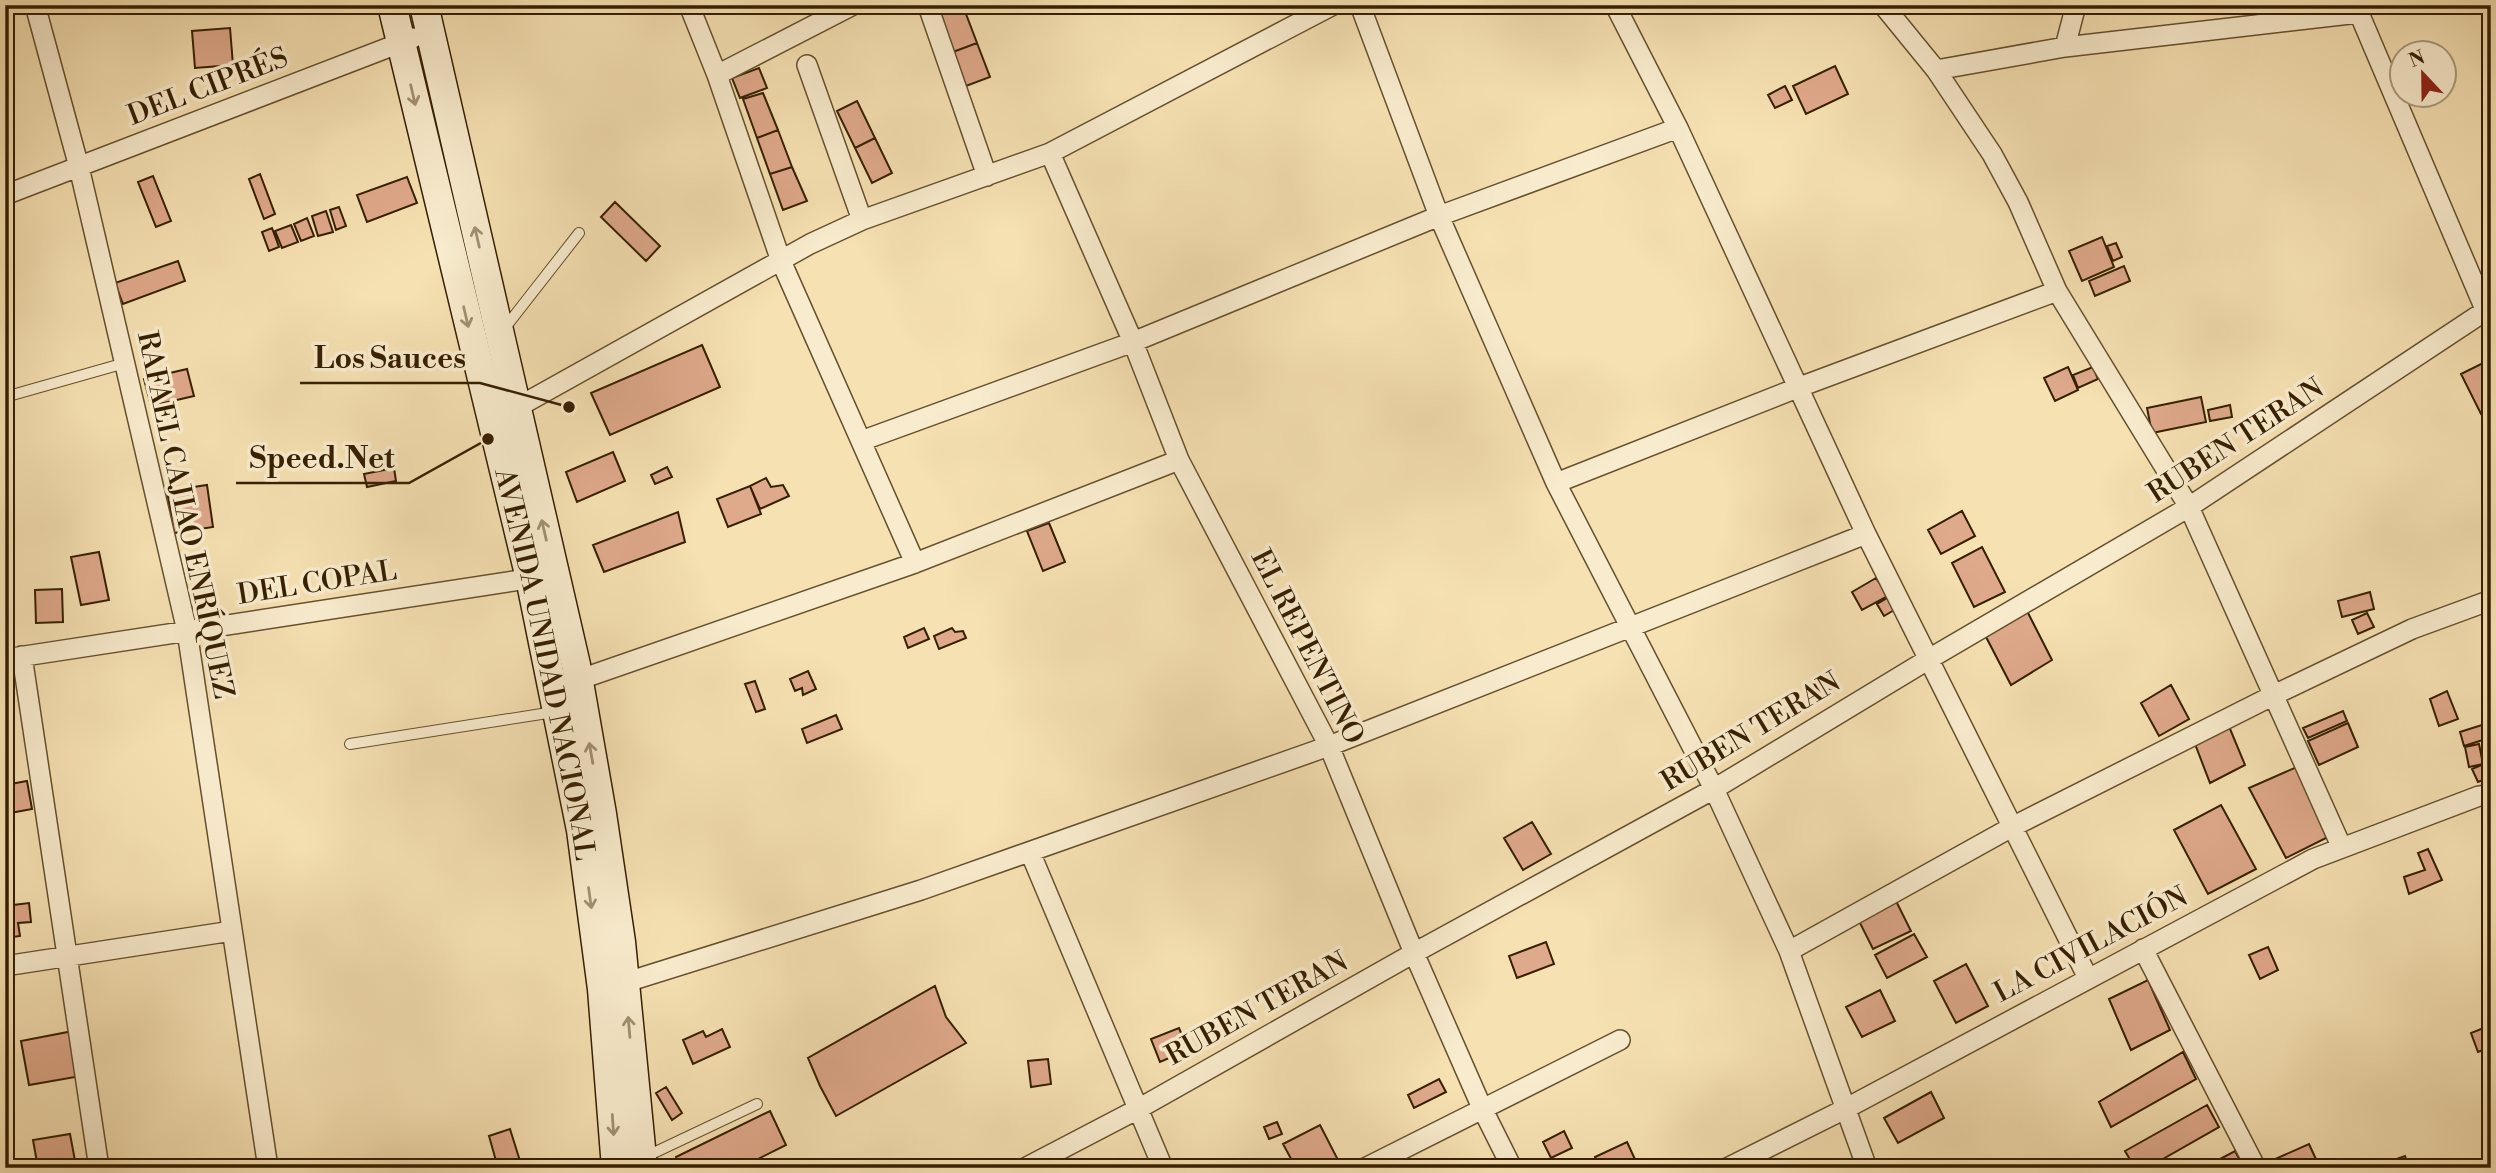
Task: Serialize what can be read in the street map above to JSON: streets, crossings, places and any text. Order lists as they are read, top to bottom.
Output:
{
  "streets": {
    "main road": ["AVENIDA UNIDAD NACIONAL"],
    "street": [
      "DEL CIPRÉS",
      "RUBEN TERAN",
      "RAFAEL CAJIAO ENRÍQUEZ",
      "DEL COPAL",
      "EL REPENTINO",
      "LA CIVILACIÓN"
    ]
  },
  "crossings": [
    ["DEL CIPRÉS", "RAFAEL CAJIAO ENRÍQUEZ"],
    ["DEL CIPRÉS", "AVENIDA UNIDAD NACIONAL"],
    ["RUBEN TERAN", "EL REPENTINO"],
    ["RAFAEL CAJIAO ENRÍQUEZ", "DEL COPAL"],
    ["DEL COPAL", "AVENIDA UNIDAD NACIONAL"]
  ],
  "places": ["Los Sauces", "Speed.Net"],
  "north": "top"
}
